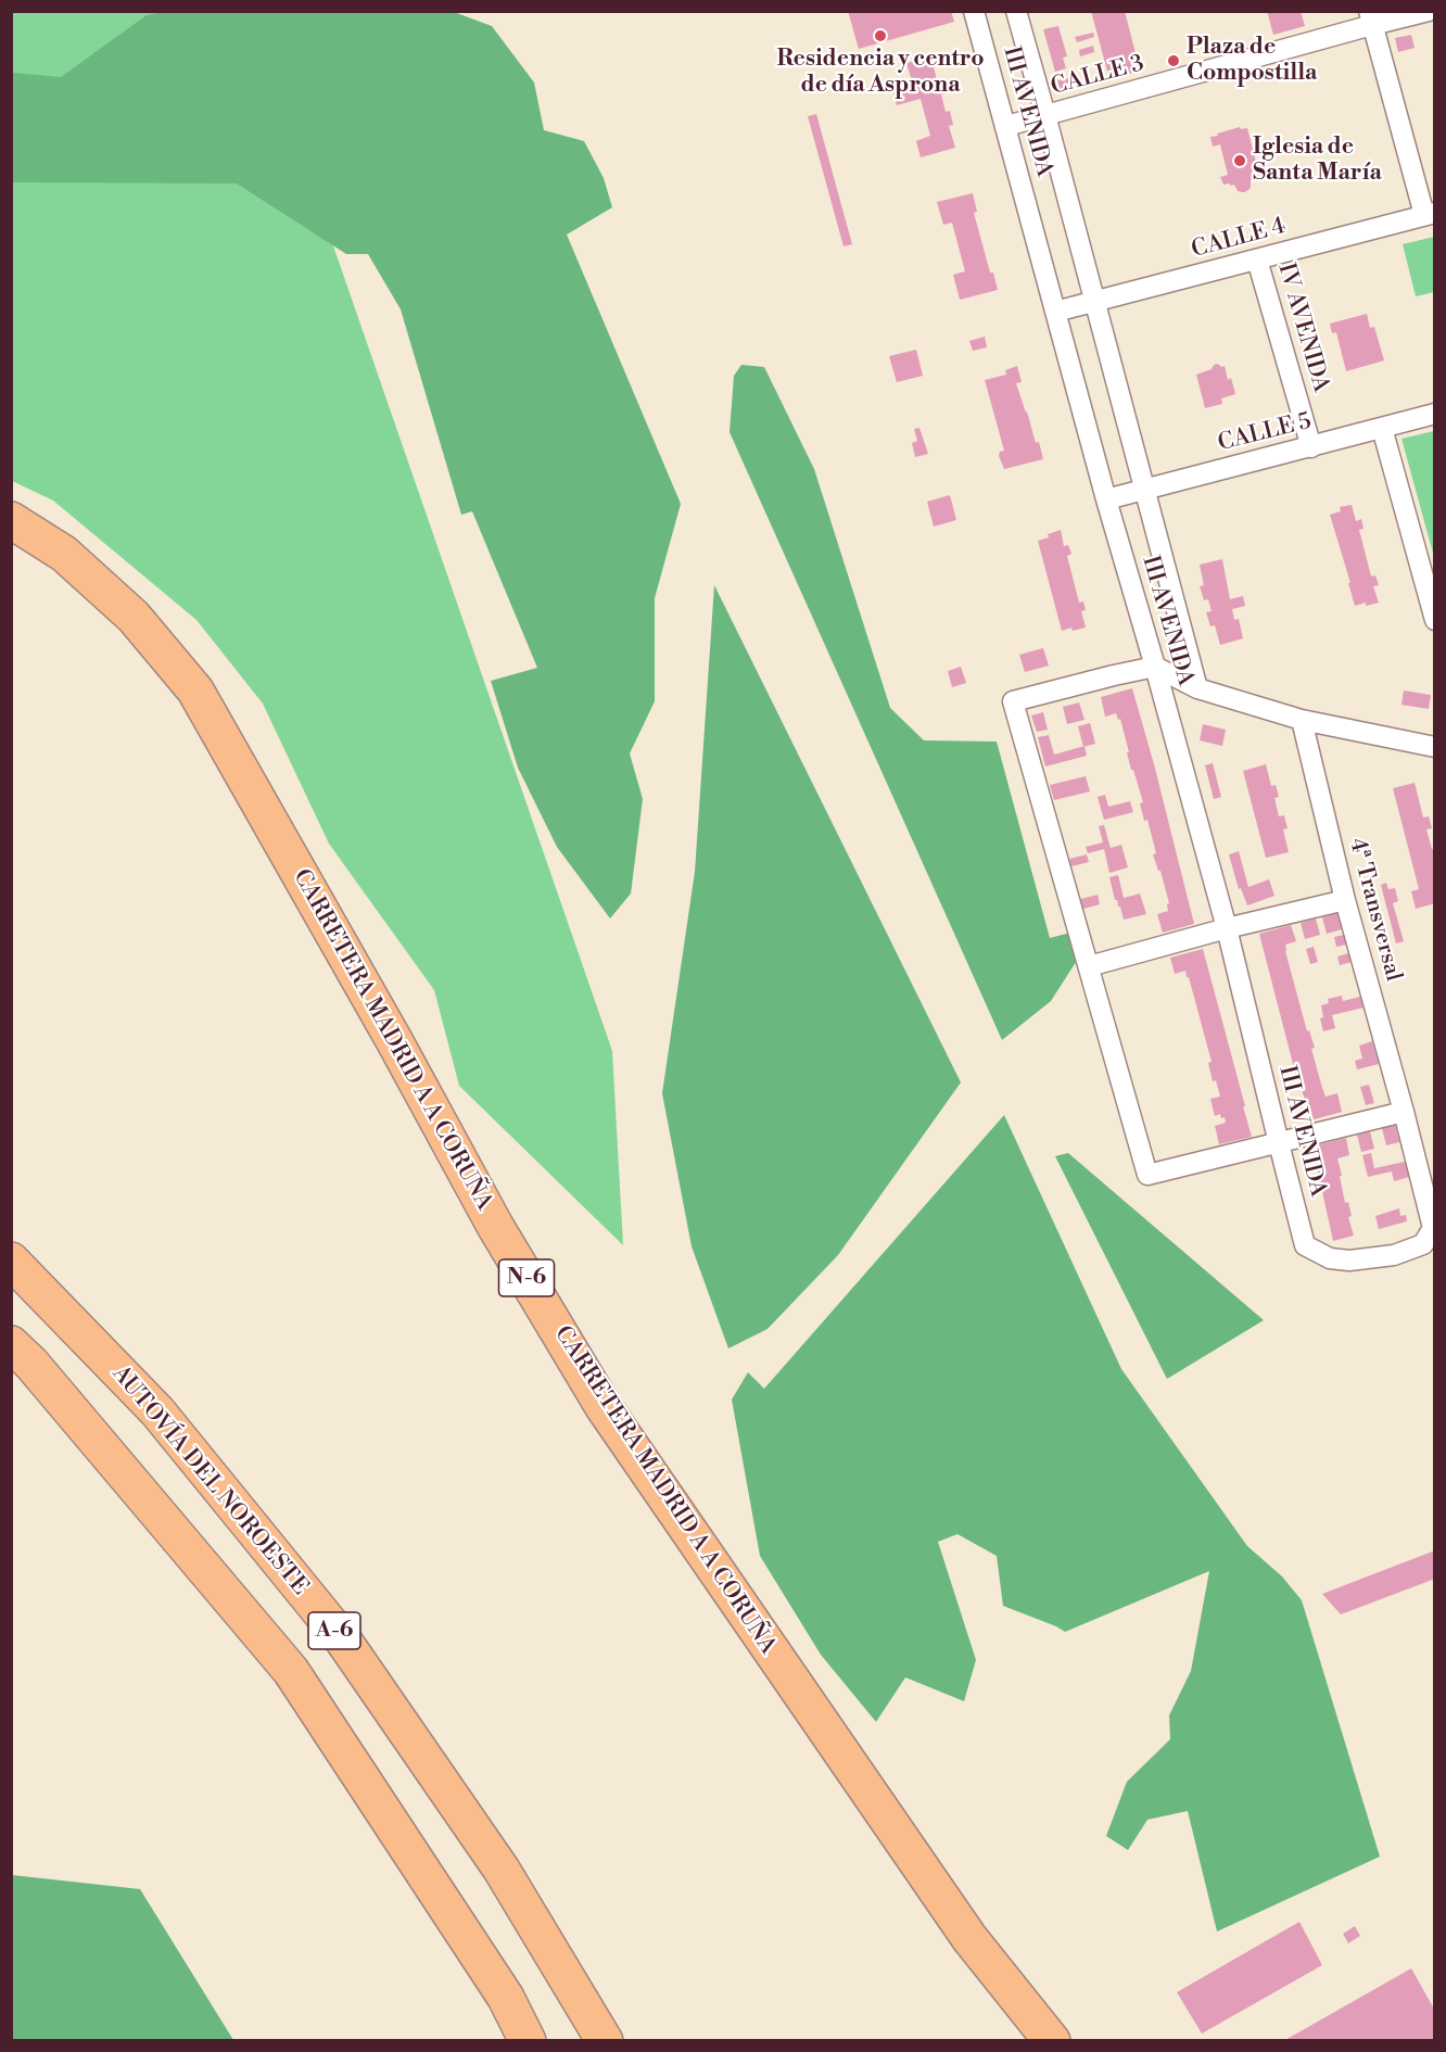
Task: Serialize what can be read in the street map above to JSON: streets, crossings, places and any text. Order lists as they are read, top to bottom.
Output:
{
  "streets": {
    "highway": [
      "CARRETERA MADRID A A CORUÑA",
      "N-6",
      "AUTOVÍA DEL NOROESTE",
      "A-6"
    ],
    "street": [
      "CALLE 3",
      "III AVENIDA",
      "CALLE 4",
      "IV AVENIDA",
      "CALLE 5",
      "4ª Transversal"
    ]
  },
  "crossings": [
    ["CALLE 3", "III AVENIDA"],
    ["III AVENIDA", "CALLE 4"],
    ["III AVENIDA", "CALLE 5"],
    ["III AVENIDA", "4ª Transversal"],
    ["CALLE 4", "IV AVENIDA"],
    ["IV AVENIDA", "CALLE 5"]
  ],
  "places": ["Residencia y centro de día Asprona", "Plaza de Compostilla", "Iglesia de Santa María"]
}
